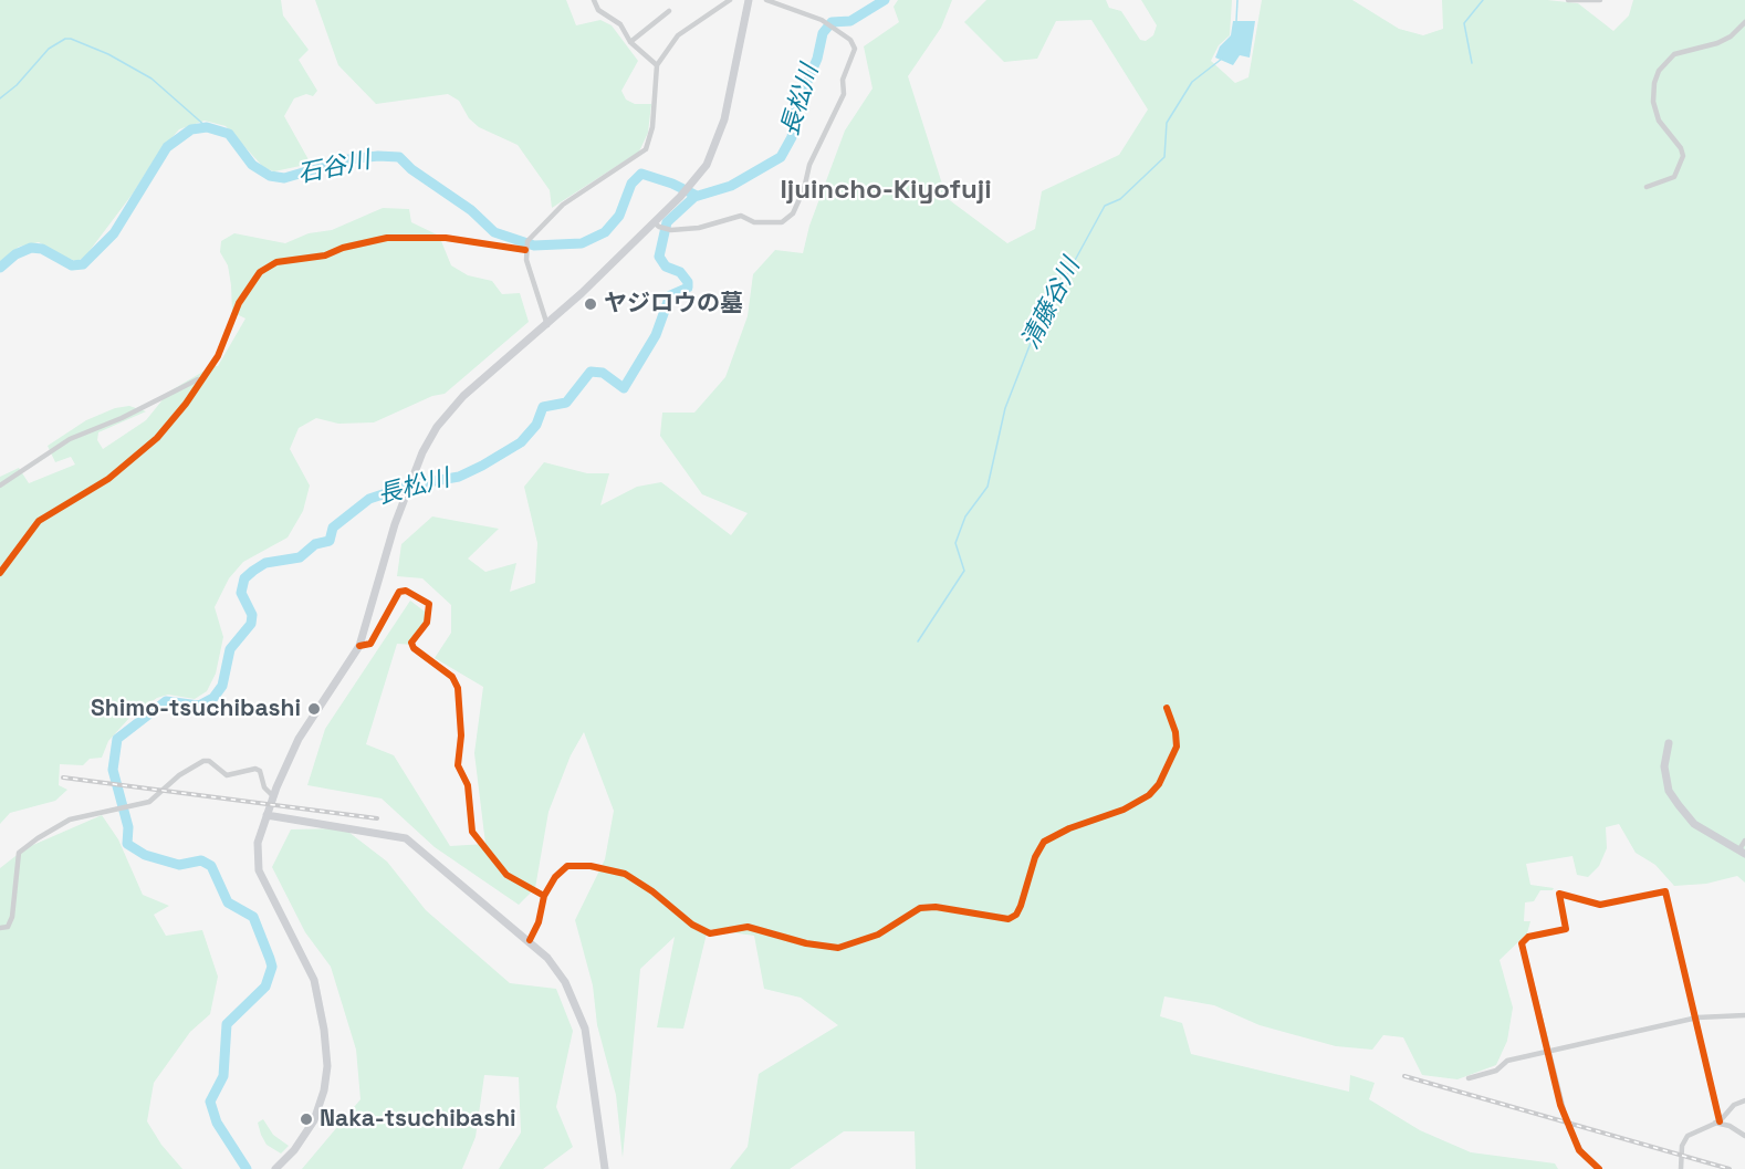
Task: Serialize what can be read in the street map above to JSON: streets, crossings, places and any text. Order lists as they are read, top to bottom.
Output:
{
  "districts": ["Ijuincho-Kiyofuji"],
  "water": ["長松川", "石谷川", "清藤谷川"],
  "places": ["ヤジロウの墓", "Shimo-tsuchibashi", "Naka-tsuchibashi"]
}
